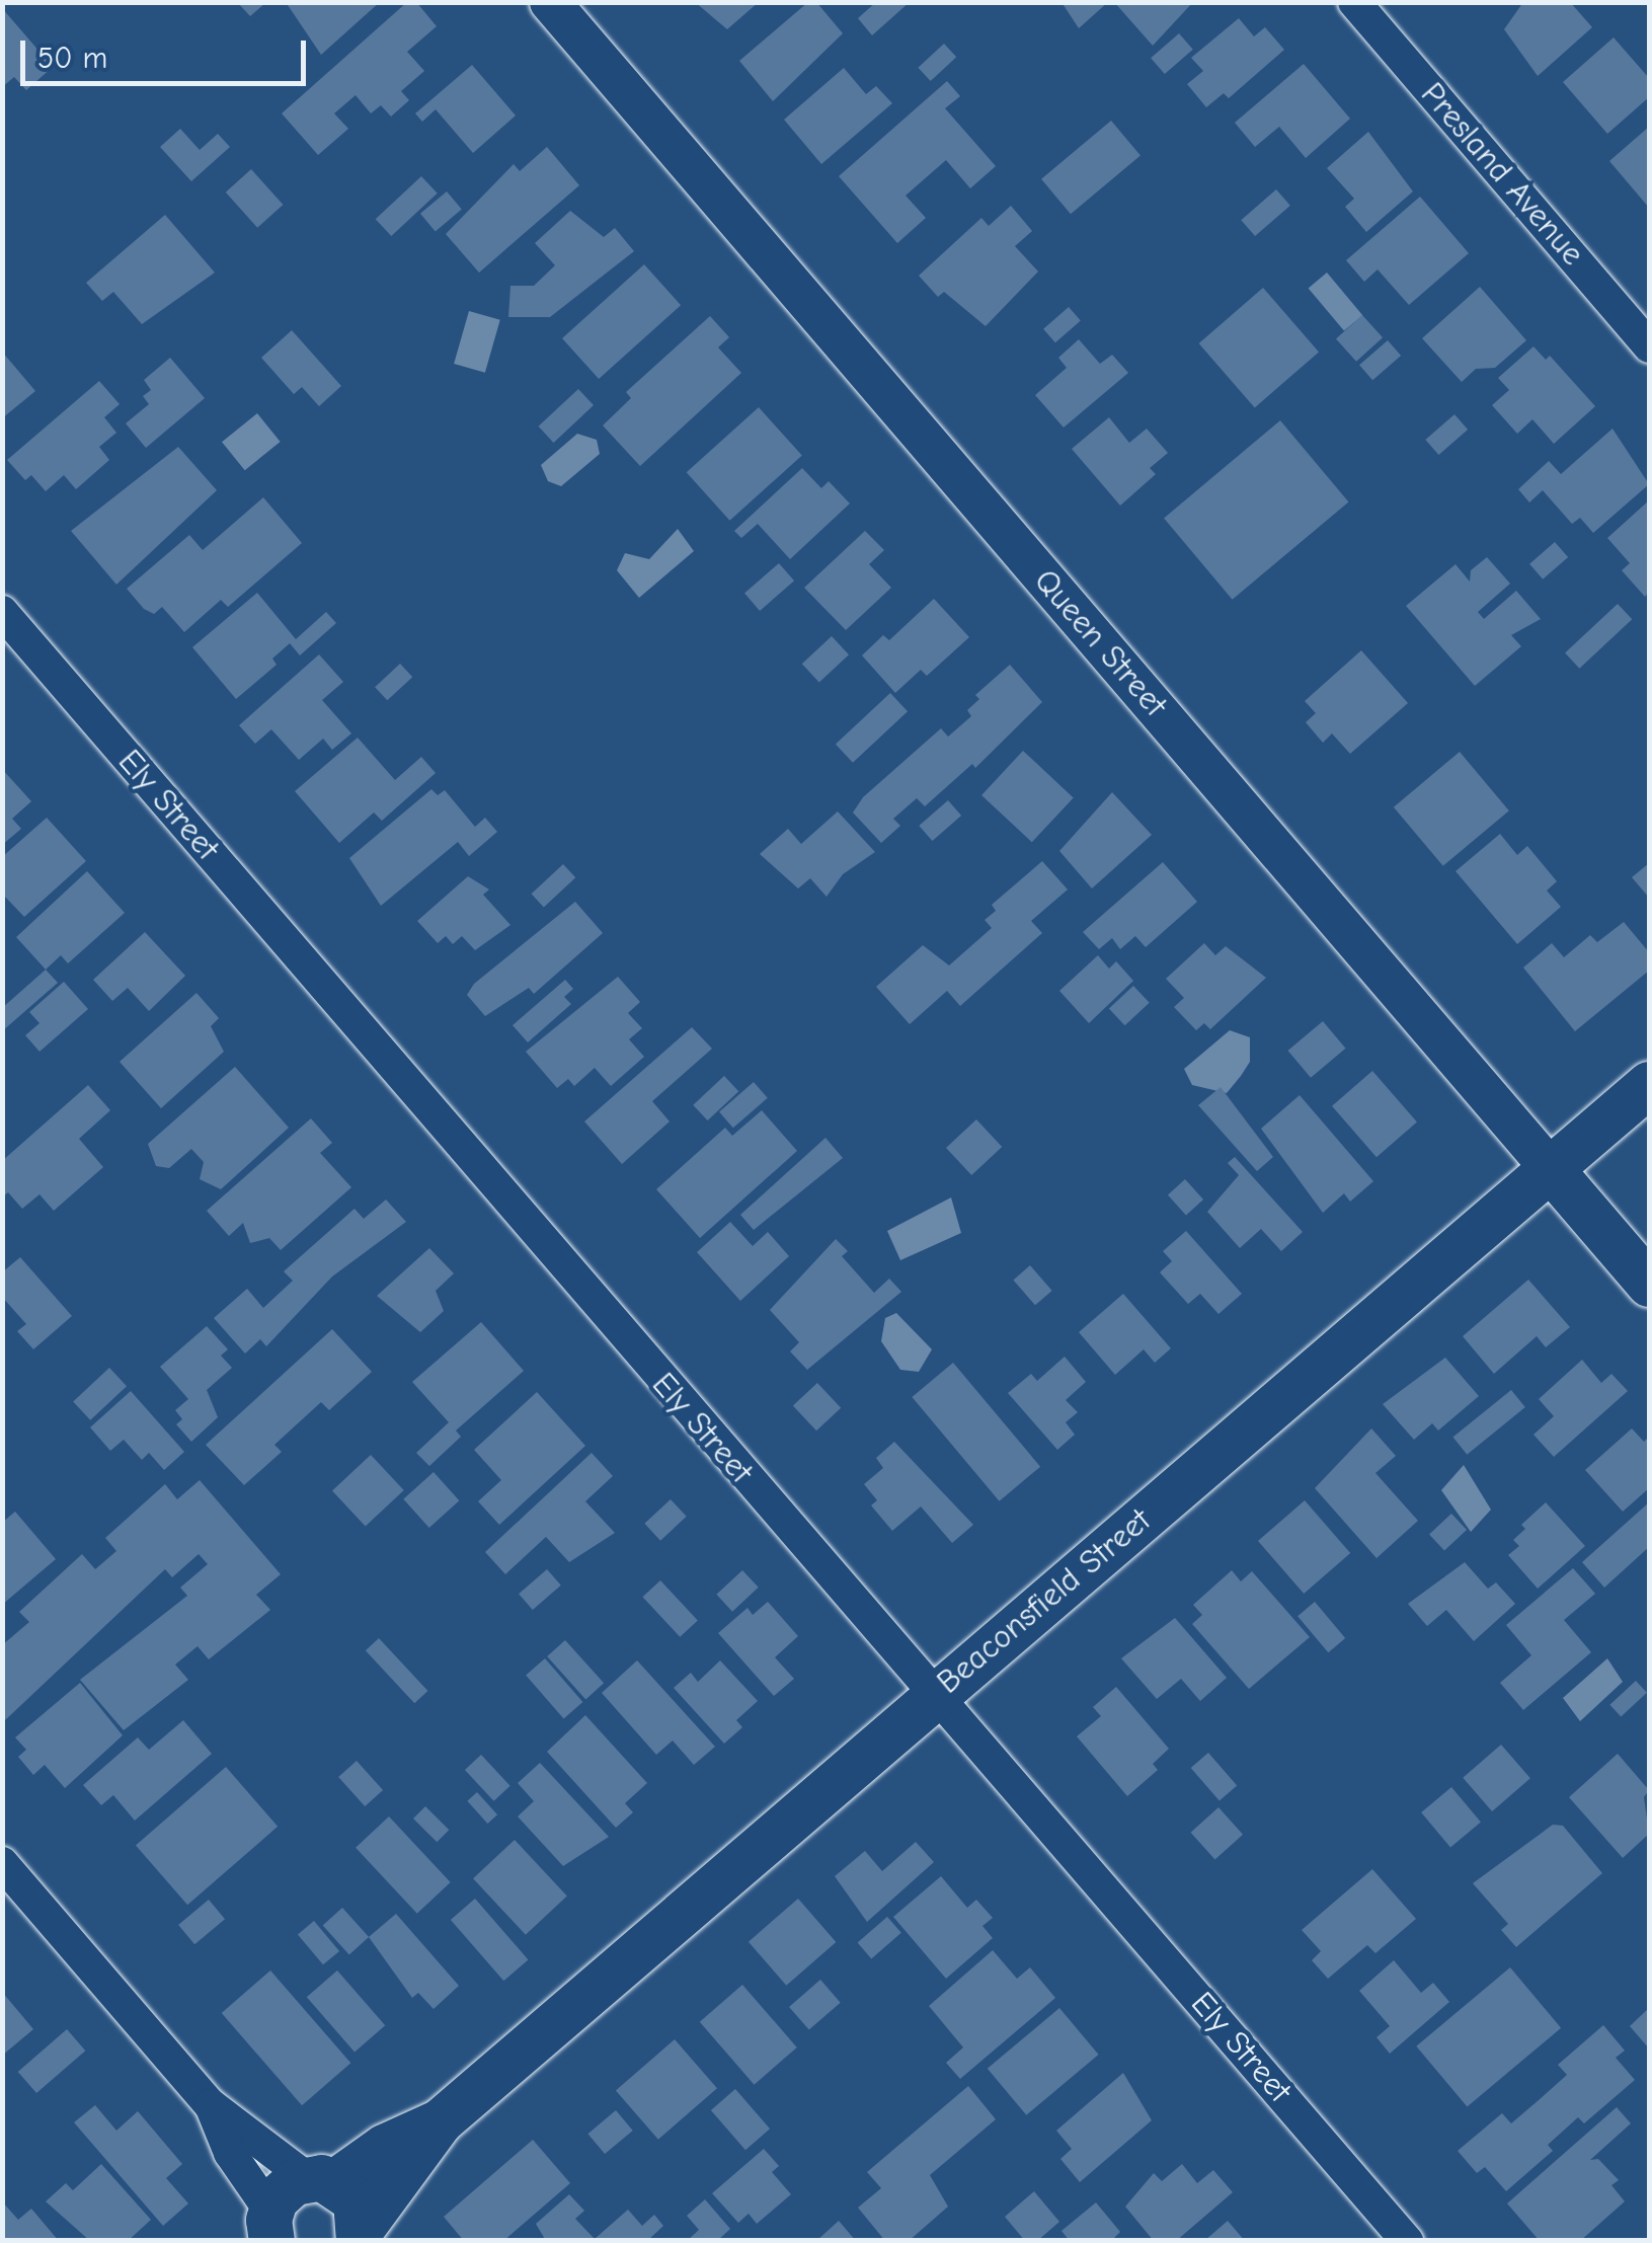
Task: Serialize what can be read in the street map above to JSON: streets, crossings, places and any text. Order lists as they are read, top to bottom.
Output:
{
  "streets": {
    "main road": ["Queen Street", "Beaconsfield Street"],
    "street": ["Presland Avenue", "Ely Street"]
  },
  "crossings": [
    ["Queen Street", "Beaconsfield Street"],
    ["Ely Street", "Beaconsfield Street"]
  ],
  "scale_bar": "50 m"
}
